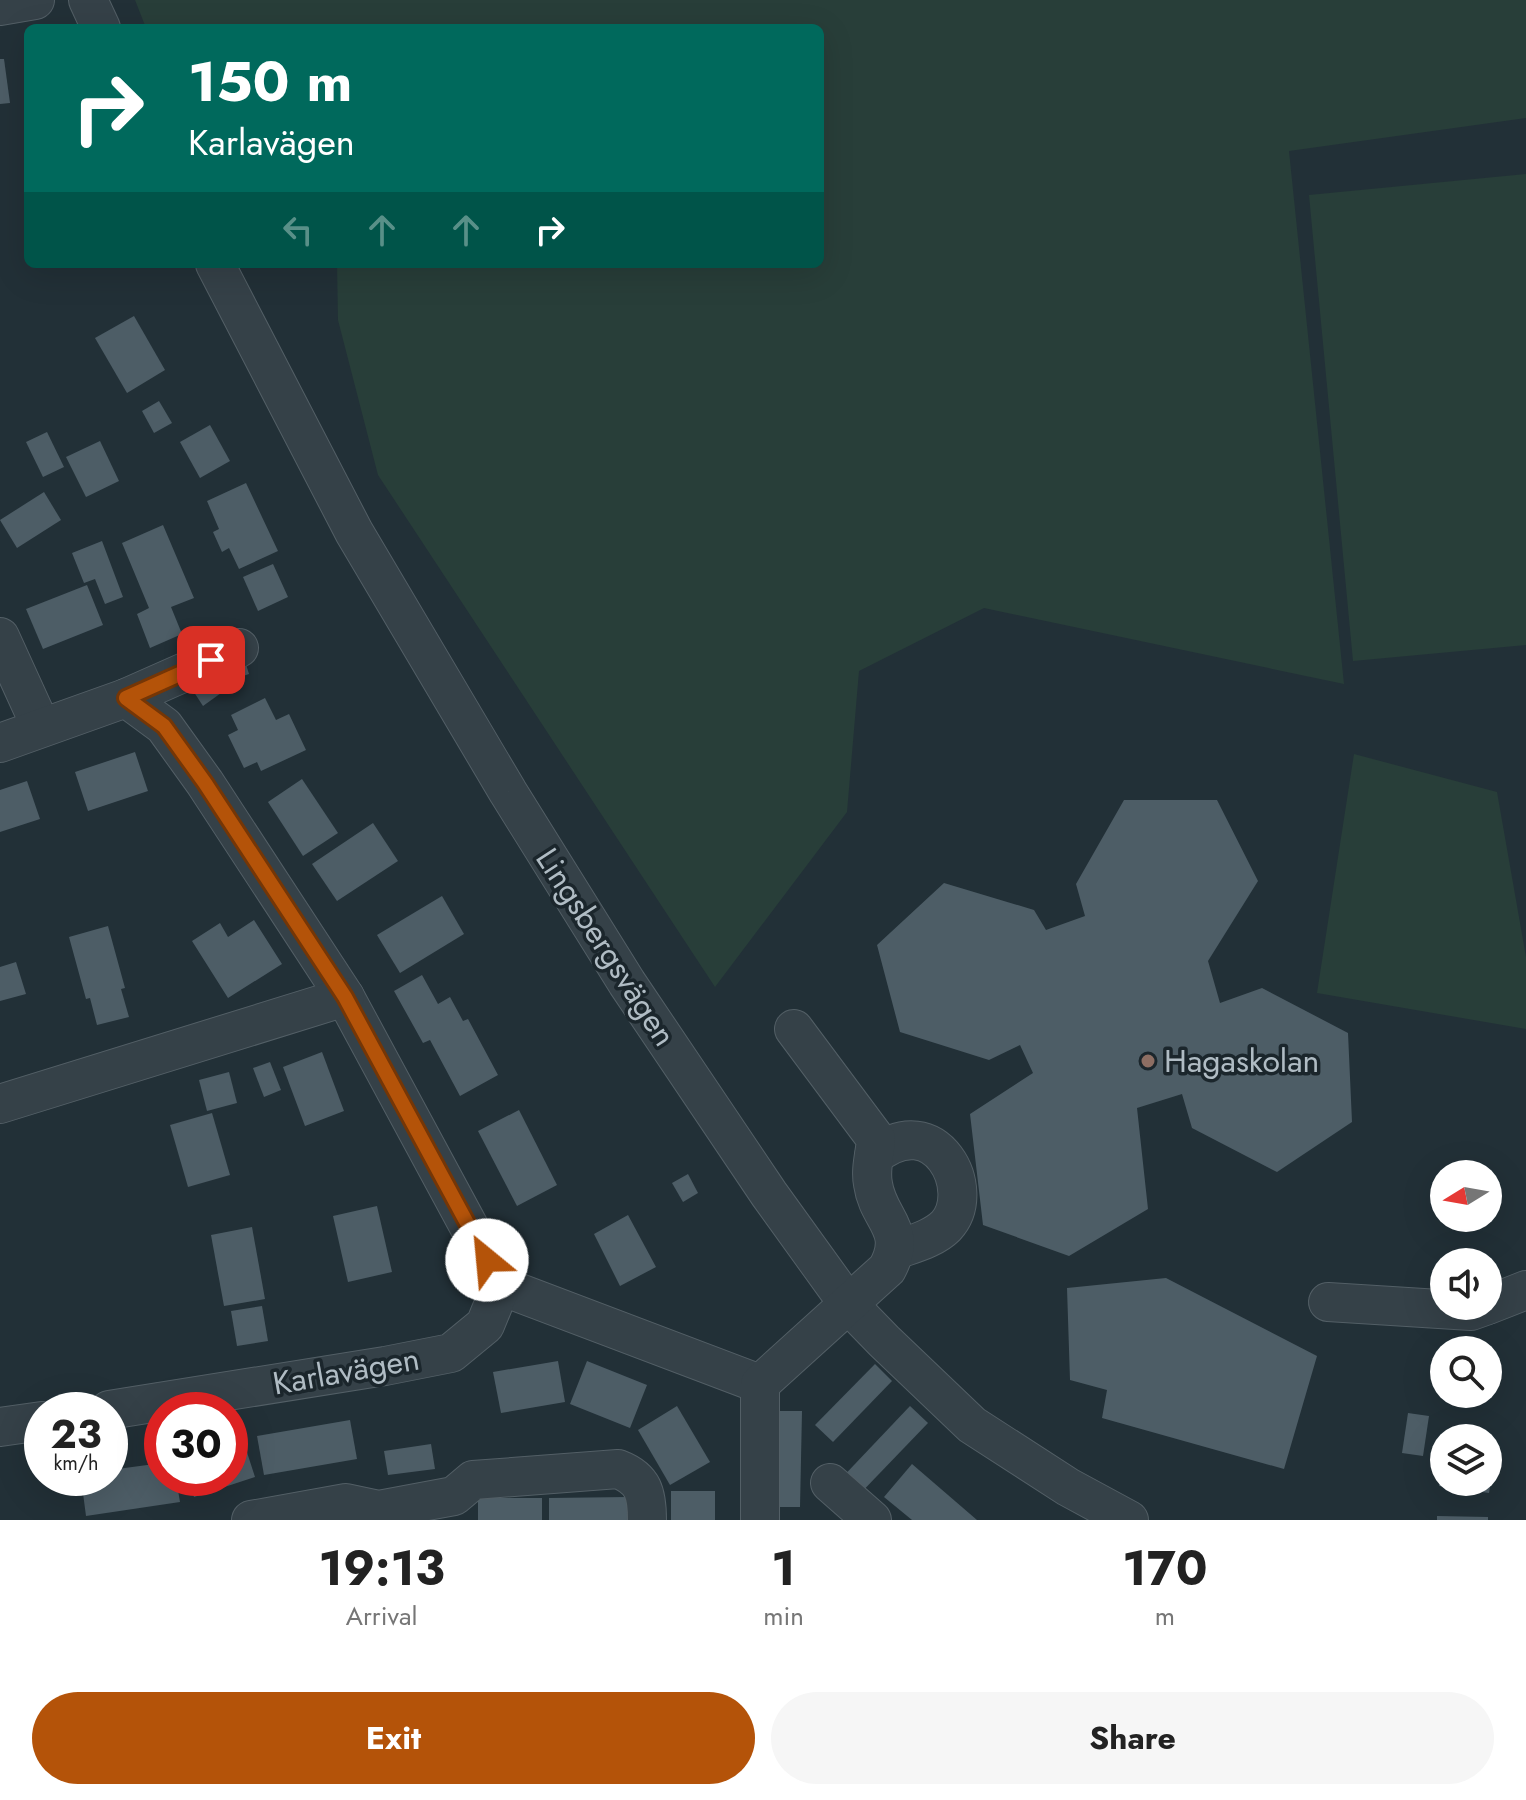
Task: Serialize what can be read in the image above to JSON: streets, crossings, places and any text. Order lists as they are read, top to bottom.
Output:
{
  "streets": {
    "street": ["Lingsbergsvägen", "Karlavägen"]
  },
  "places": ["Hagaskolan"],
  "north": "left",
  "page": {
    "turn": ["150 m", "Karlavägen"],
    "speed": "23 km/h",
    "limit": "30",
    "eta": [
      "19:13",
      "Arrival",
      "1",
      "min",
      "170",
      "m"
    ],
    "buttons": ["Exit", "Share"]
  }
}
